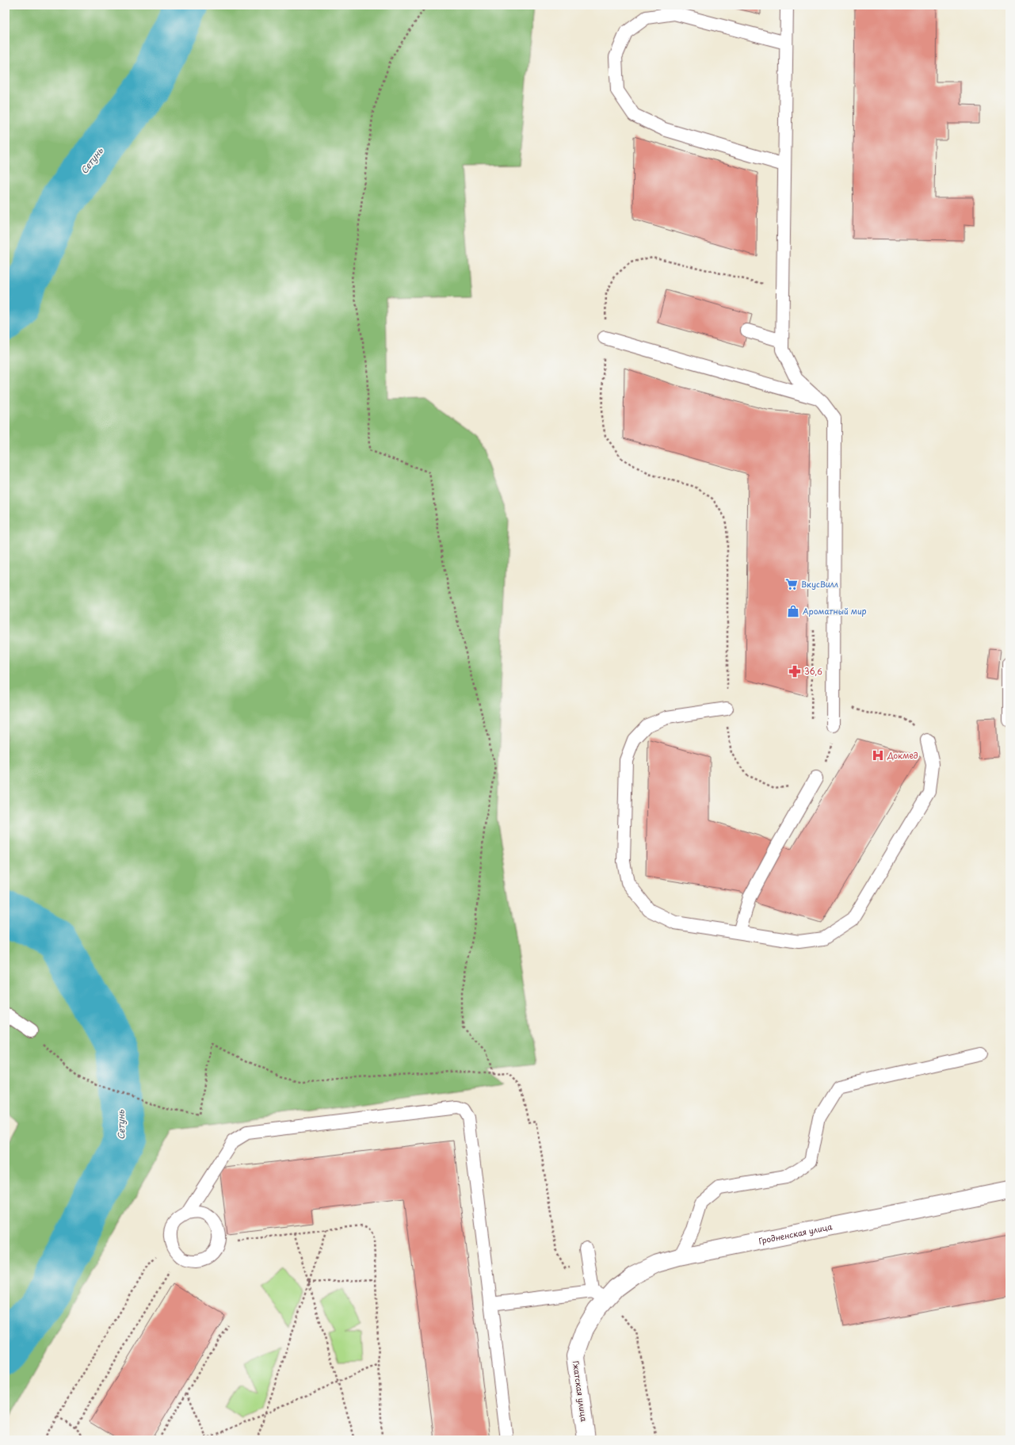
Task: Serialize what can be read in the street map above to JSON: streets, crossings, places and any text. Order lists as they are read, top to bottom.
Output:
{
  "streets": {
    "street": ["Гродненская улица", "Гжатская улица"]
  },
  "crossings": [
    ["Гродненская улица", "Гжатская улица"]
  ],
  "water": ["Сетунь"],
  "places": {
    "supermarket": ["ВкусВилл"],
    "shop": ["Ароматный мир"],
    "pharmacy": ["36,6"],
    "hospital": ["Докмед"]
  }
}
